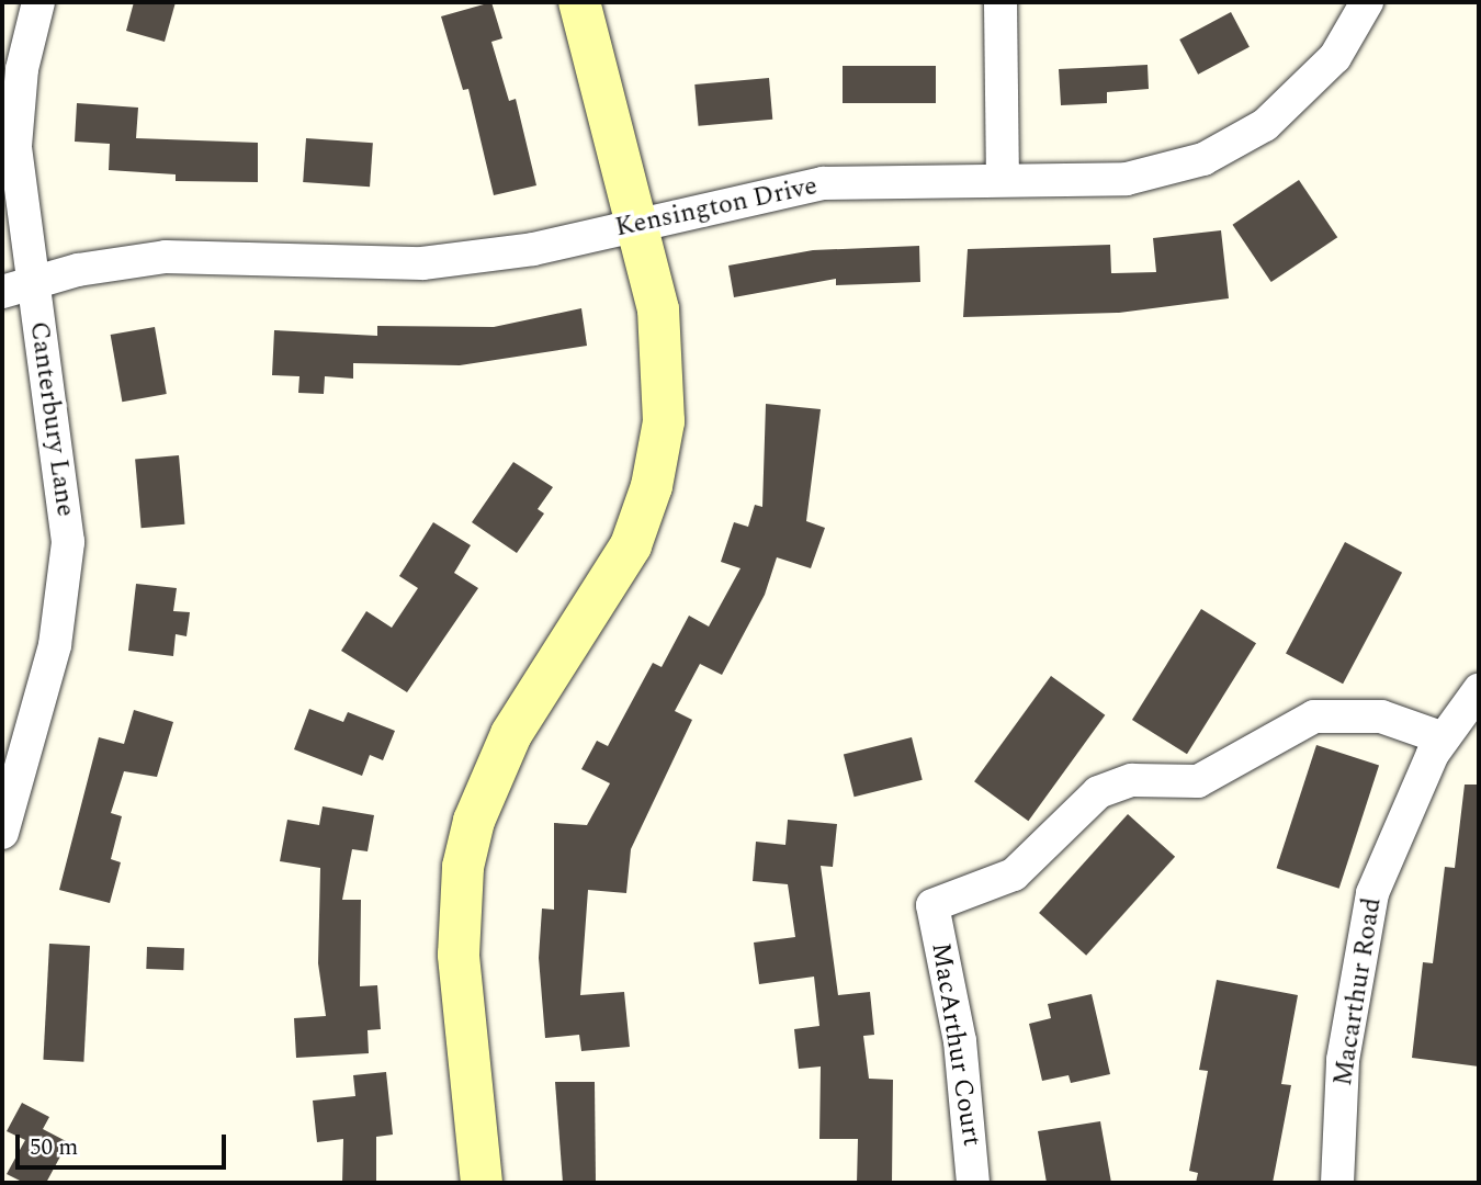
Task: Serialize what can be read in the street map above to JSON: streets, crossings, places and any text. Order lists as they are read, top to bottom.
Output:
{
  "streets": {
    "street": [
      "Kensington Drive",
      "Canterbury Lane",
      "Macarthur Road",
      "MacArthur Court"
    ]
  },
  "crossings": [
    ["Kensington Drive", "Canterbury Lane"],
    ["Macarthur Road", "MacArthur Court"]
  ],
  "scale_bar": "50 m"
}
